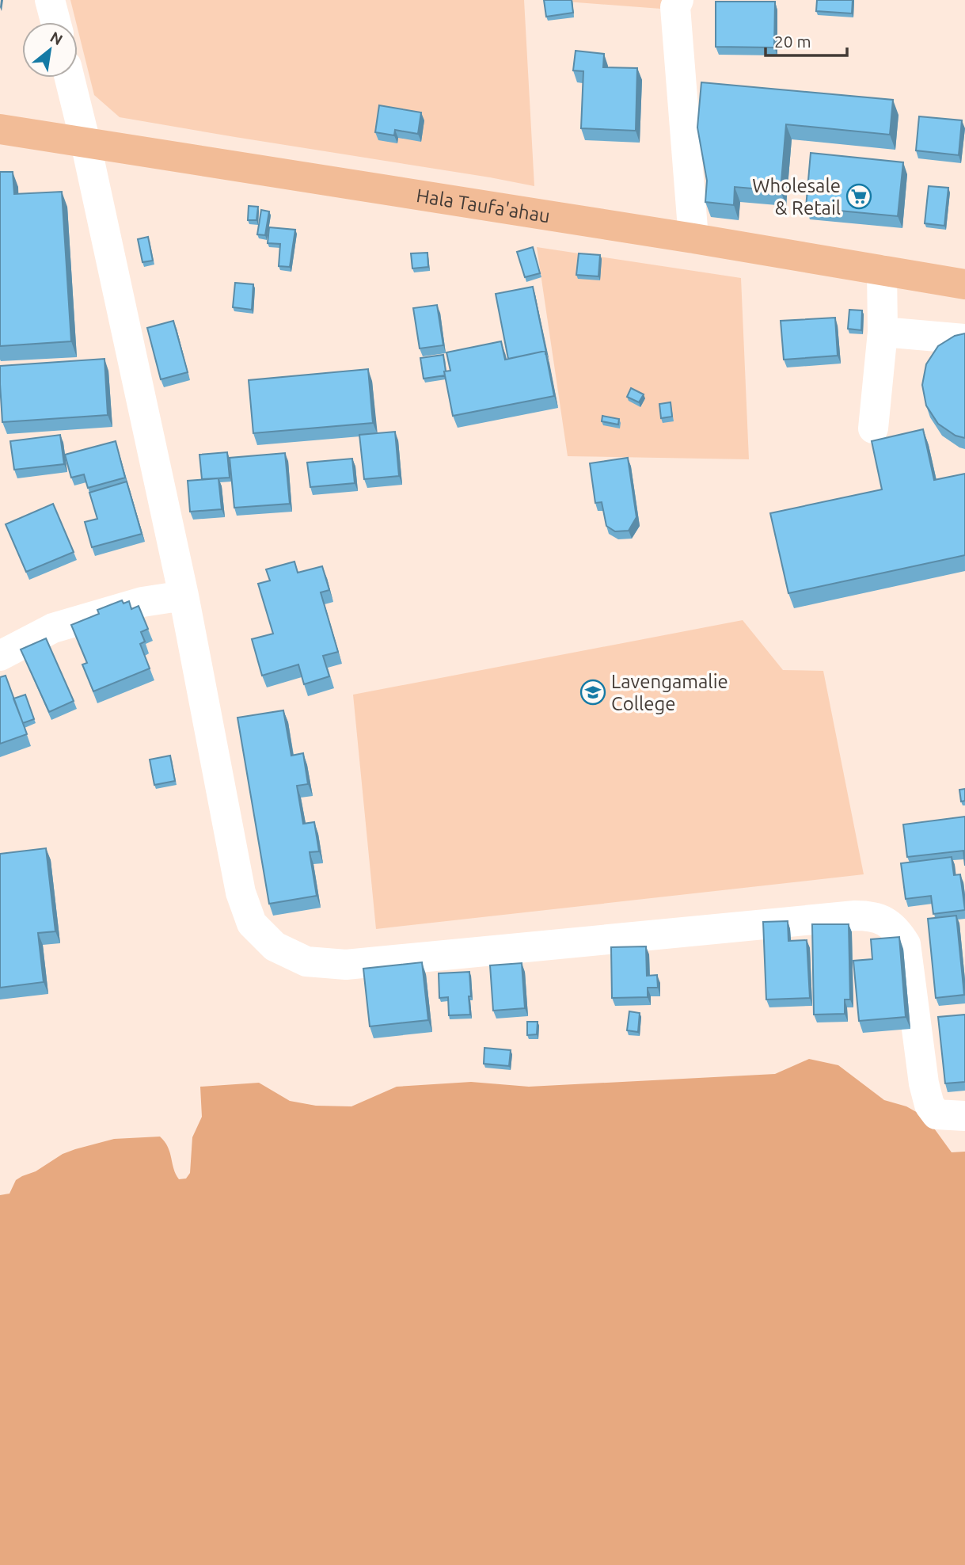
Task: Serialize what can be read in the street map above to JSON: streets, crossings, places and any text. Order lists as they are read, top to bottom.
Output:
{
  "streets": {
    "main road": ["Hala Taufa'ahau"]
  },
  "places": {
    "supermarket": ["Wholesale & Retail"],
    "school or university": ["Lavengamalie College"]
  },
  "scale_bar": "20 m",
  "north": "top right"
}
